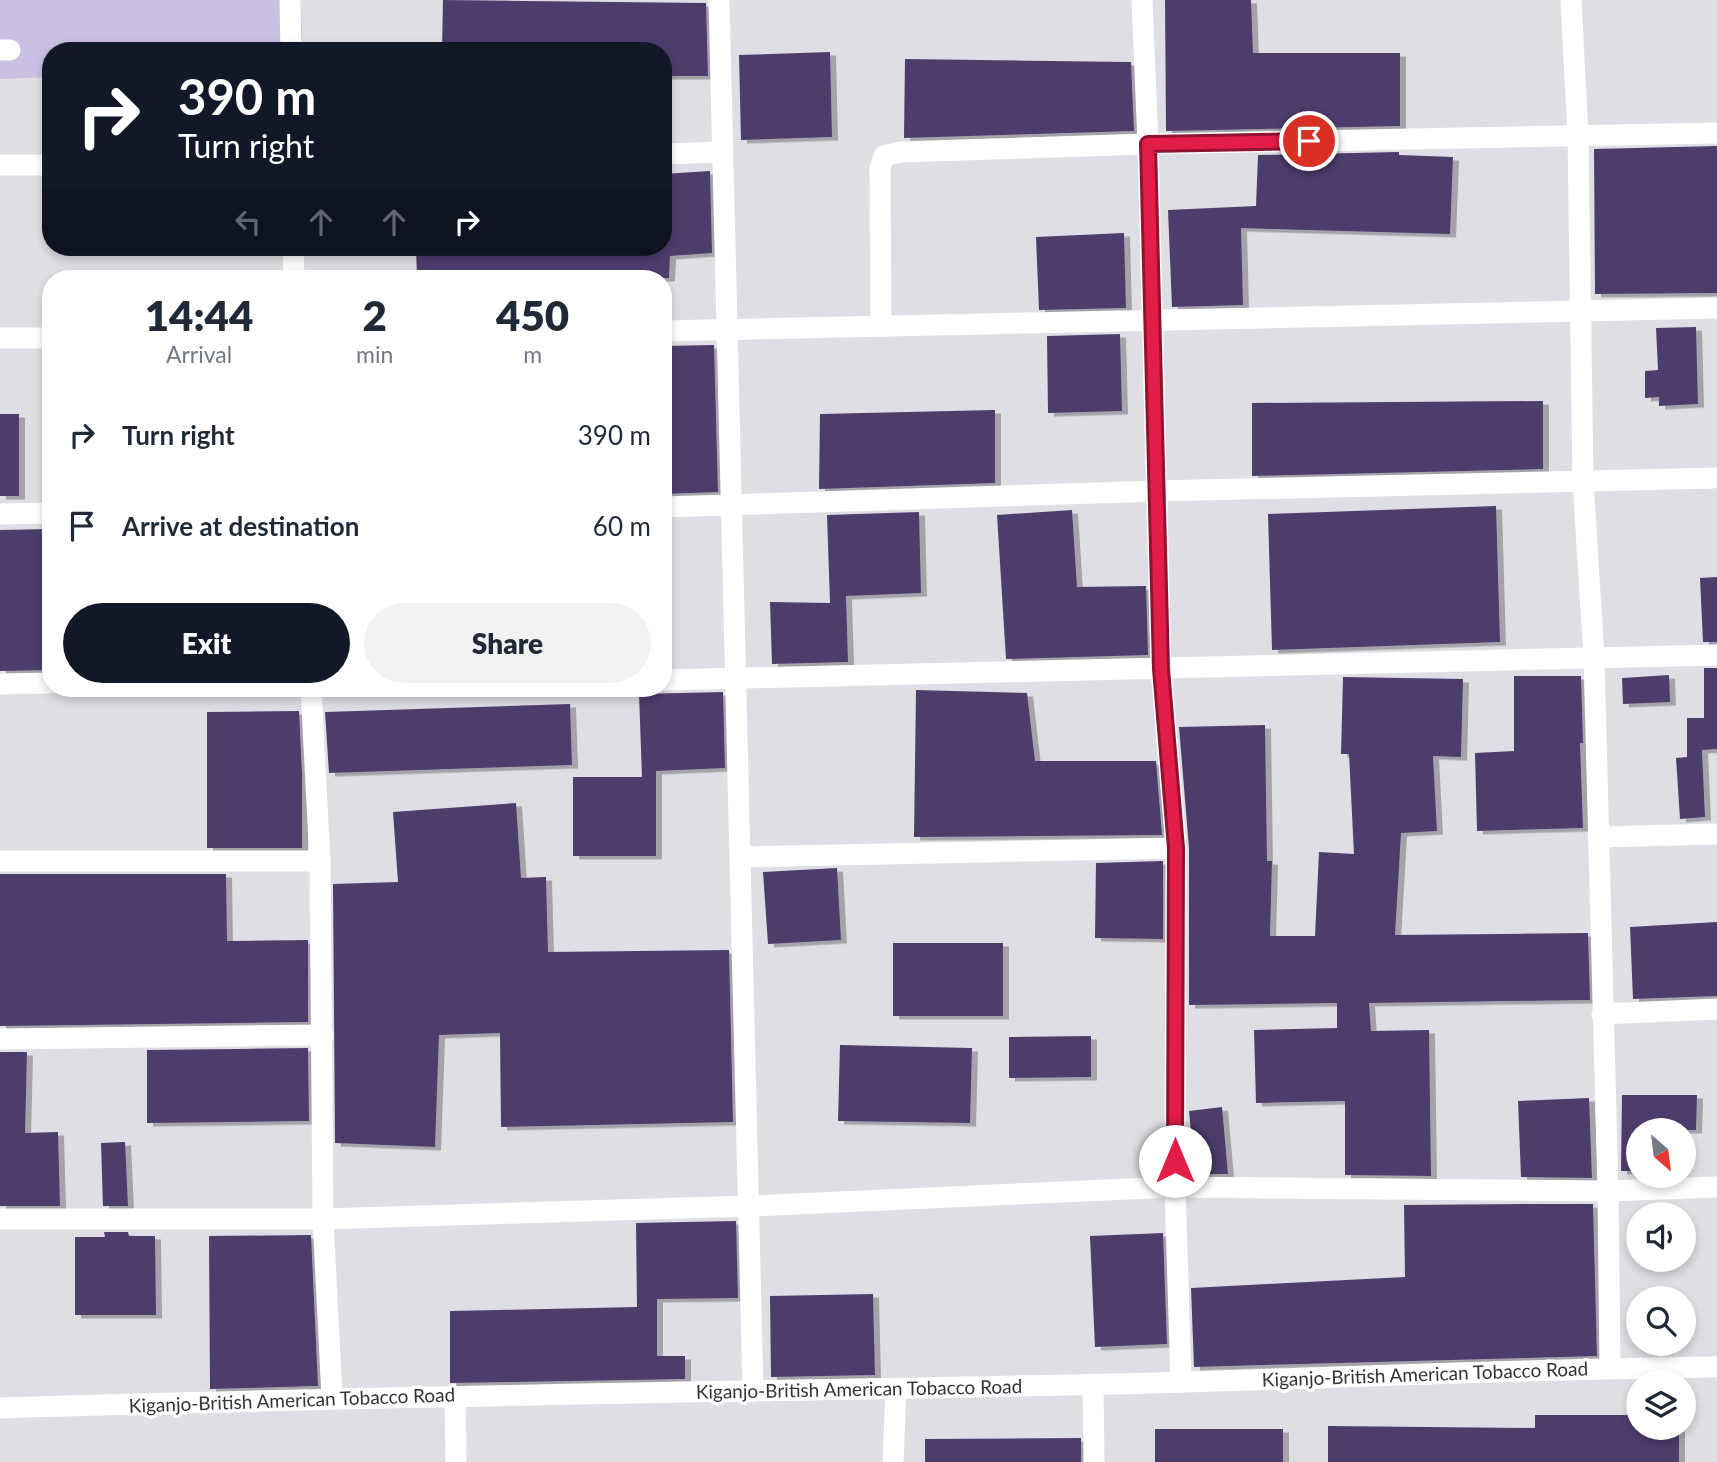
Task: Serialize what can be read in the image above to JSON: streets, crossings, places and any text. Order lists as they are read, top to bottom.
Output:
{
  "streets": {
    "street": ["Kiganjo-British American Tobacco Road"]
  },
  "north": "bottom right",
  "page": {
    "turn": ["390 m", "Turn right"],
    "eta": [
      "14:44",
      "Arrival",
      "2",
      "min",
      "450",
      "m"
    ],
    "list": [
      {
        "name": "Turn right",
        "value": "390 m"
      },
      {
        "name": "Arrive at destination",
        "value": "60 m"
      }
    ],
    "buttons": ["Exit", "Share"]
  }
}
